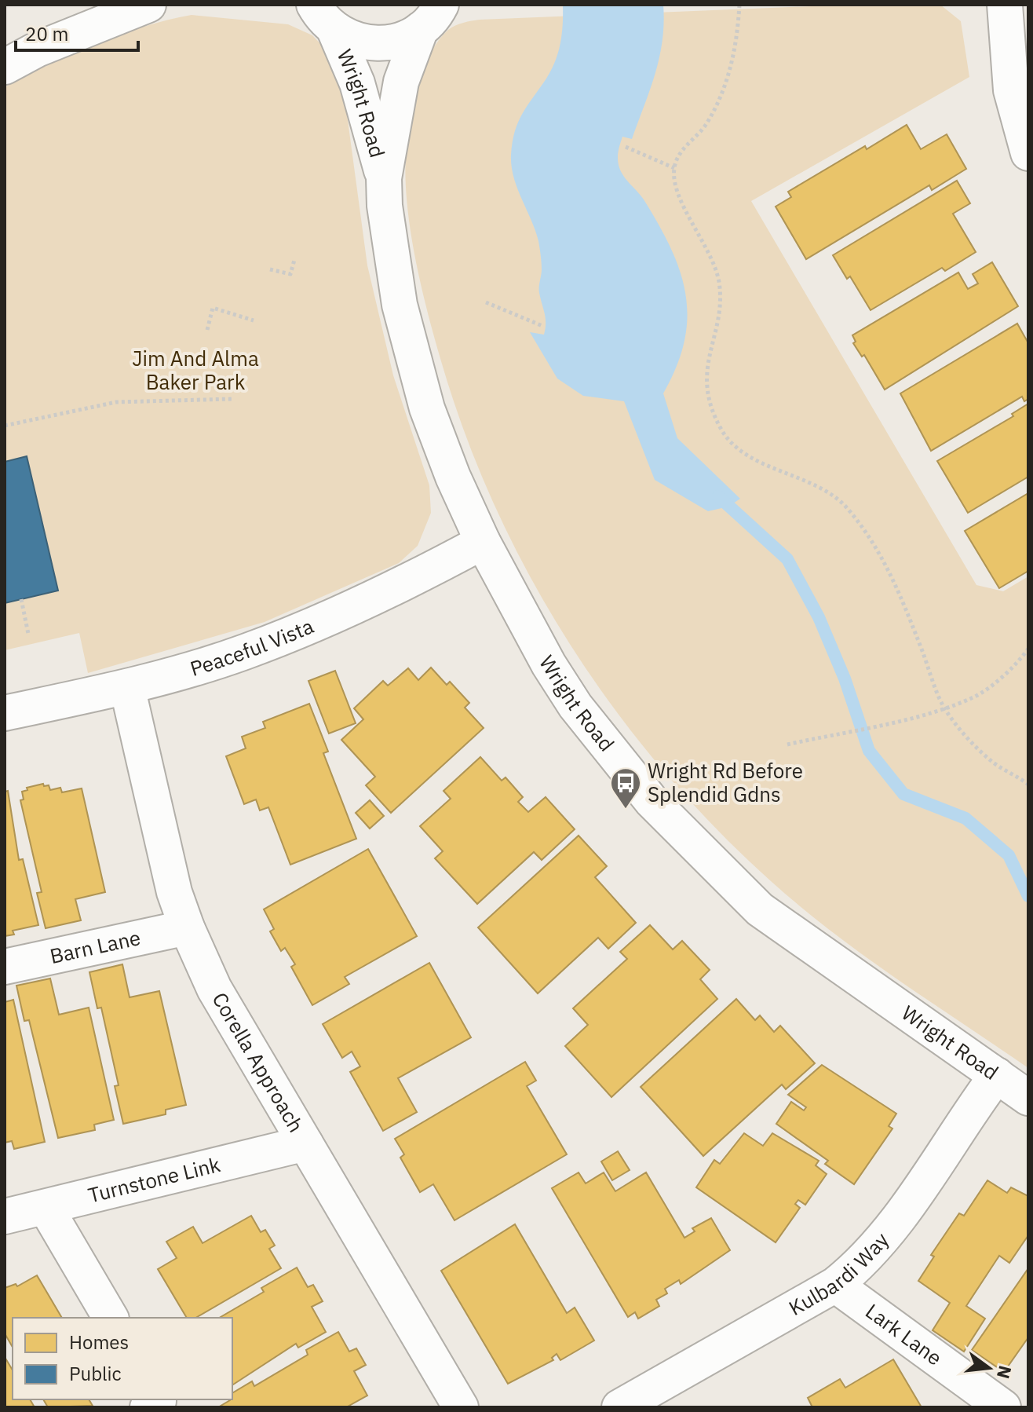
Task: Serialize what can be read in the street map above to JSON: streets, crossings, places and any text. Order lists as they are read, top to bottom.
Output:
{
  "streets": {
    "street": [
      "Wright Road",
      "Peaceful Vista",
      "Barn Lane",
      "Corella Approach",
      "Turnstone Link",
      "Kulbardi Way",
      "Lark Lane"
    ]
  },
  "crossings": [
    ["Wright Road", "Peaceful Vista"],
    ["Wright Road", "Kulbardi Way"],
    ["Peaceful Vista", "Corella Approach"],
    ["Barn Lane", "Corella Approach"],
    ["Corella Approach", "Turnstone Link"],
    ["Kulbardi Way", "Lark Lane"]
  ],
  "parks": ["Jim And Alma Baker Park"],
  "places": {
    "bus stop": ["Wright Rd Before Splendid Gdns"]
  },
  "legend": ["Homes", "Public"],
  "scale_bar": "20 m",
  "north": "right"
}
